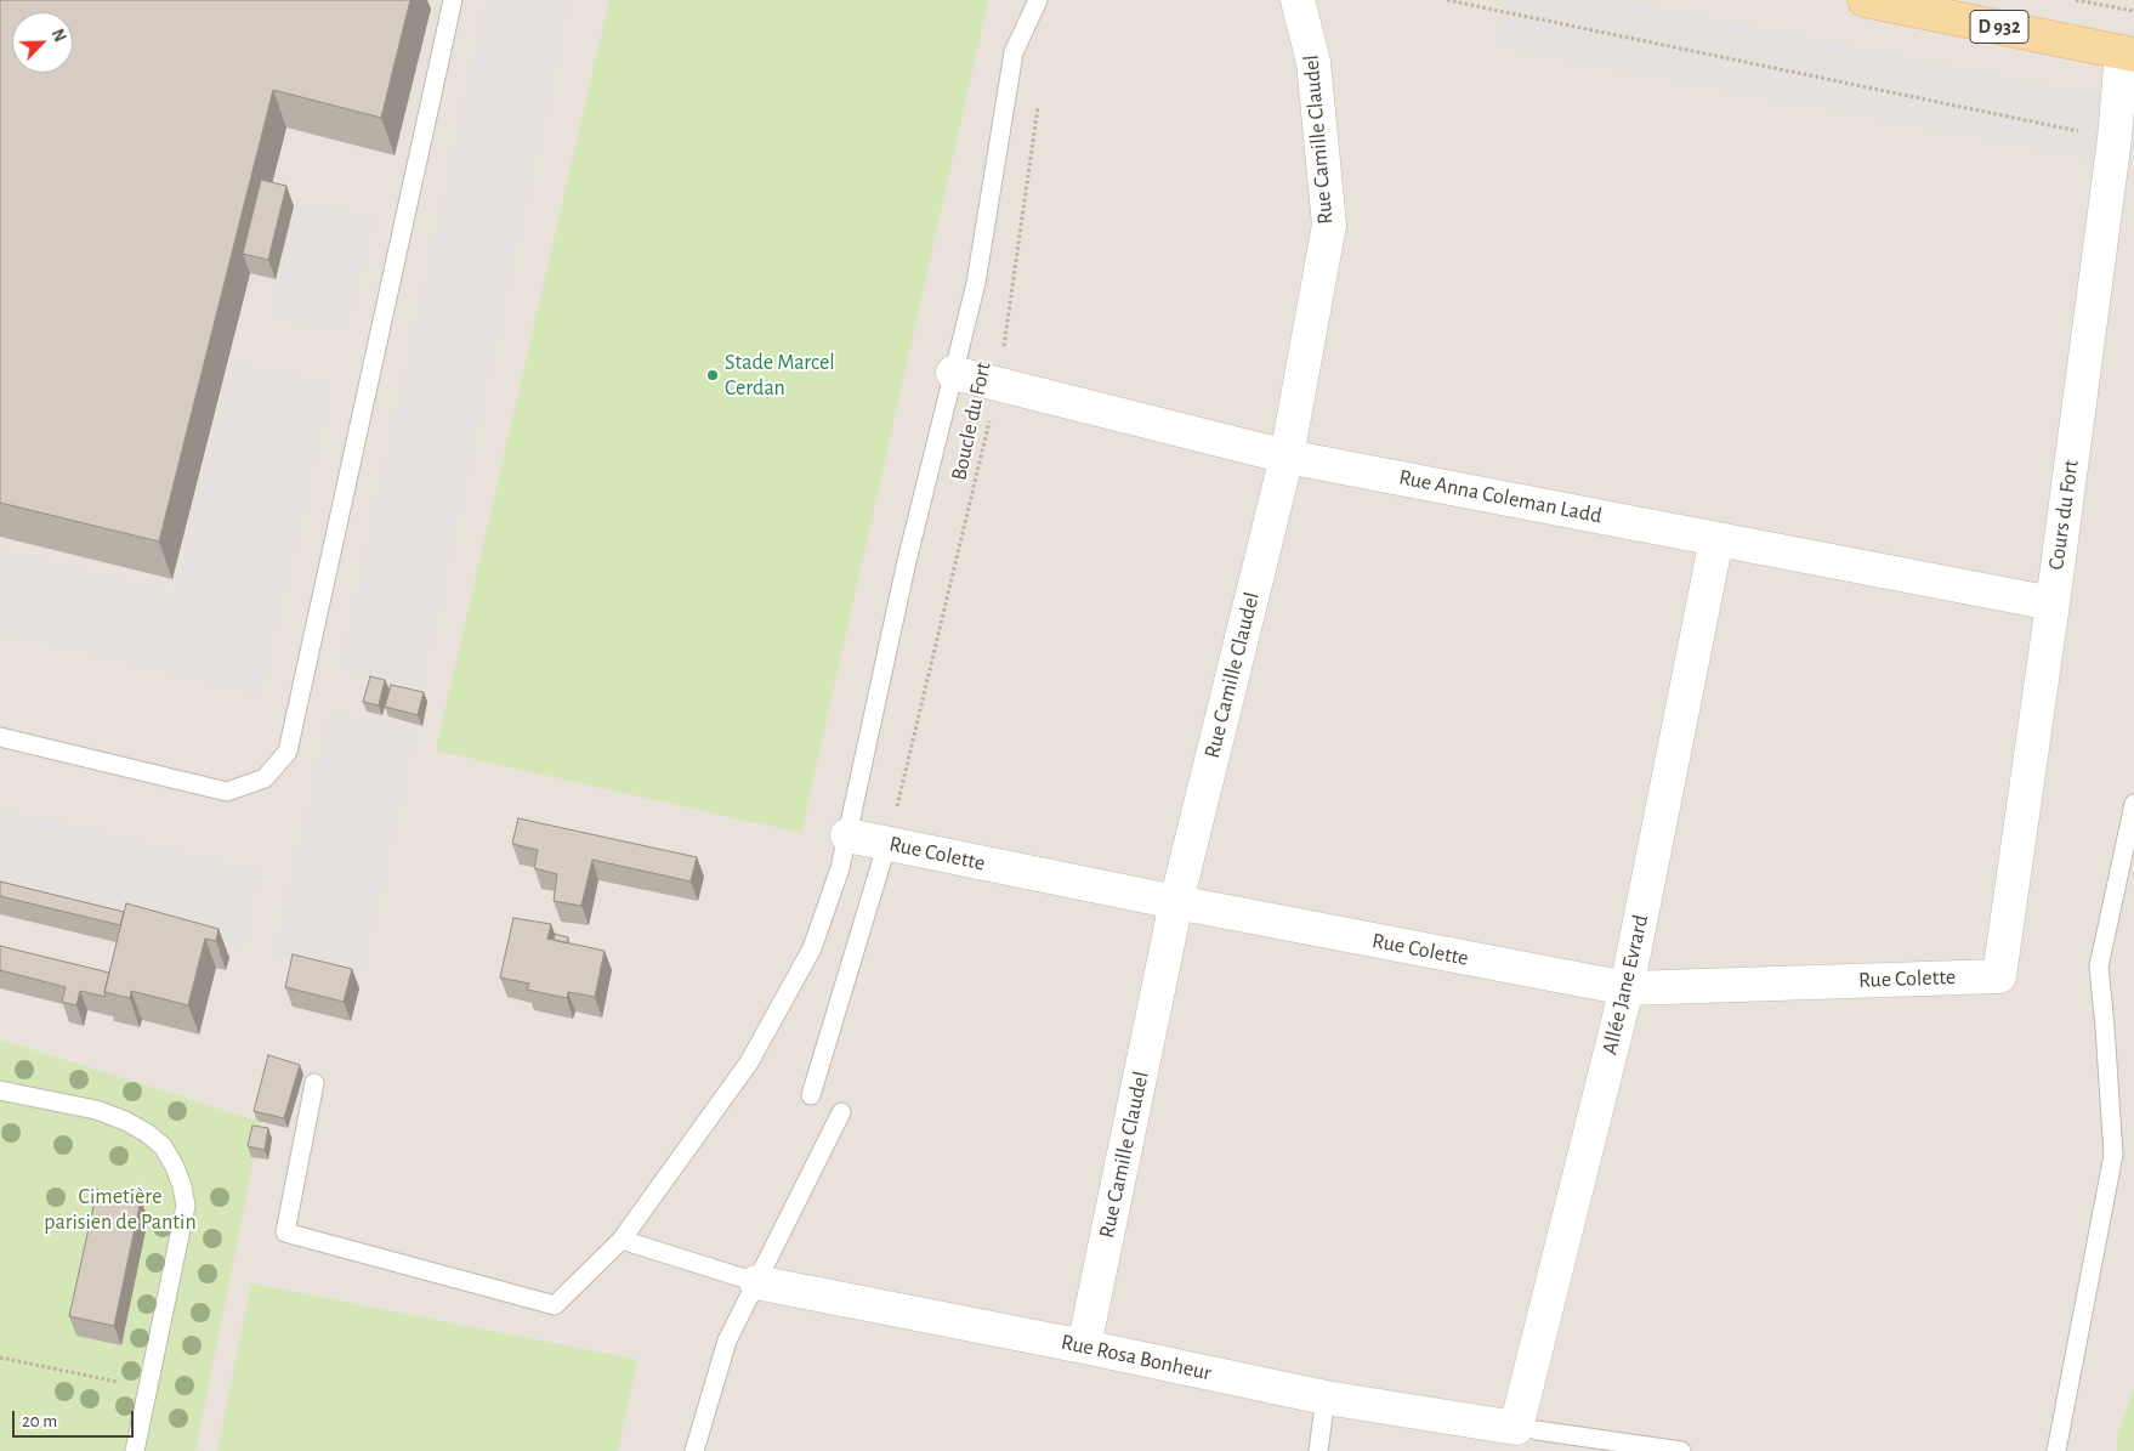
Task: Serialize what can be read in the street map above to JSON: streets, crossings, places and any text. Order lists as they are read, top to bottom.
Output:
{
  "streets": {
    "main road": ["D 932"],
    "street": [
      "Rue Camille Claudel",
      "Rue Anna Coleman Ladd",
      "Cours du Fort",
      "Rue Colette",
      "Allée Jane Evrard",
      "Rue Rosa Bonheur"
    ],
    "path": ["Boucle du Fort"]
  },
  "crossings": [
    ["D 932", "Cours du Fort"],
    ["Rue Camille Claudel", "Rue Anna Coleman Ladd"],
    ["Rue Camille Claudel", "Rue Colette"],
    ["Rue Camille Claudel", "Rue Rosa Bonheur"],
    ["Boucle du Fort", "Rue Anna Coleman Ladd"],
    ["Boucle du Fort", "Rue Colette"],
    ["Rue Anna Coleman Ladd", "Cours du Fort"],
    ["Rue Anna Coleman Ladd", "Allée Jane Evrard"],
    ["Cours du Fort", "Rue Colette"],
    ["Rue Colette", "Allée Jane Evrard"],
    ["Allée Jane Evrard", "Rue Rosa Bonheur"]
  ],
  "parks": ["Cimetière parisien de Pantin"],
  "places": ["Stade Marcel Cerdan"],
  "scale_bar": "20 m",
  "north": "top right"
}
